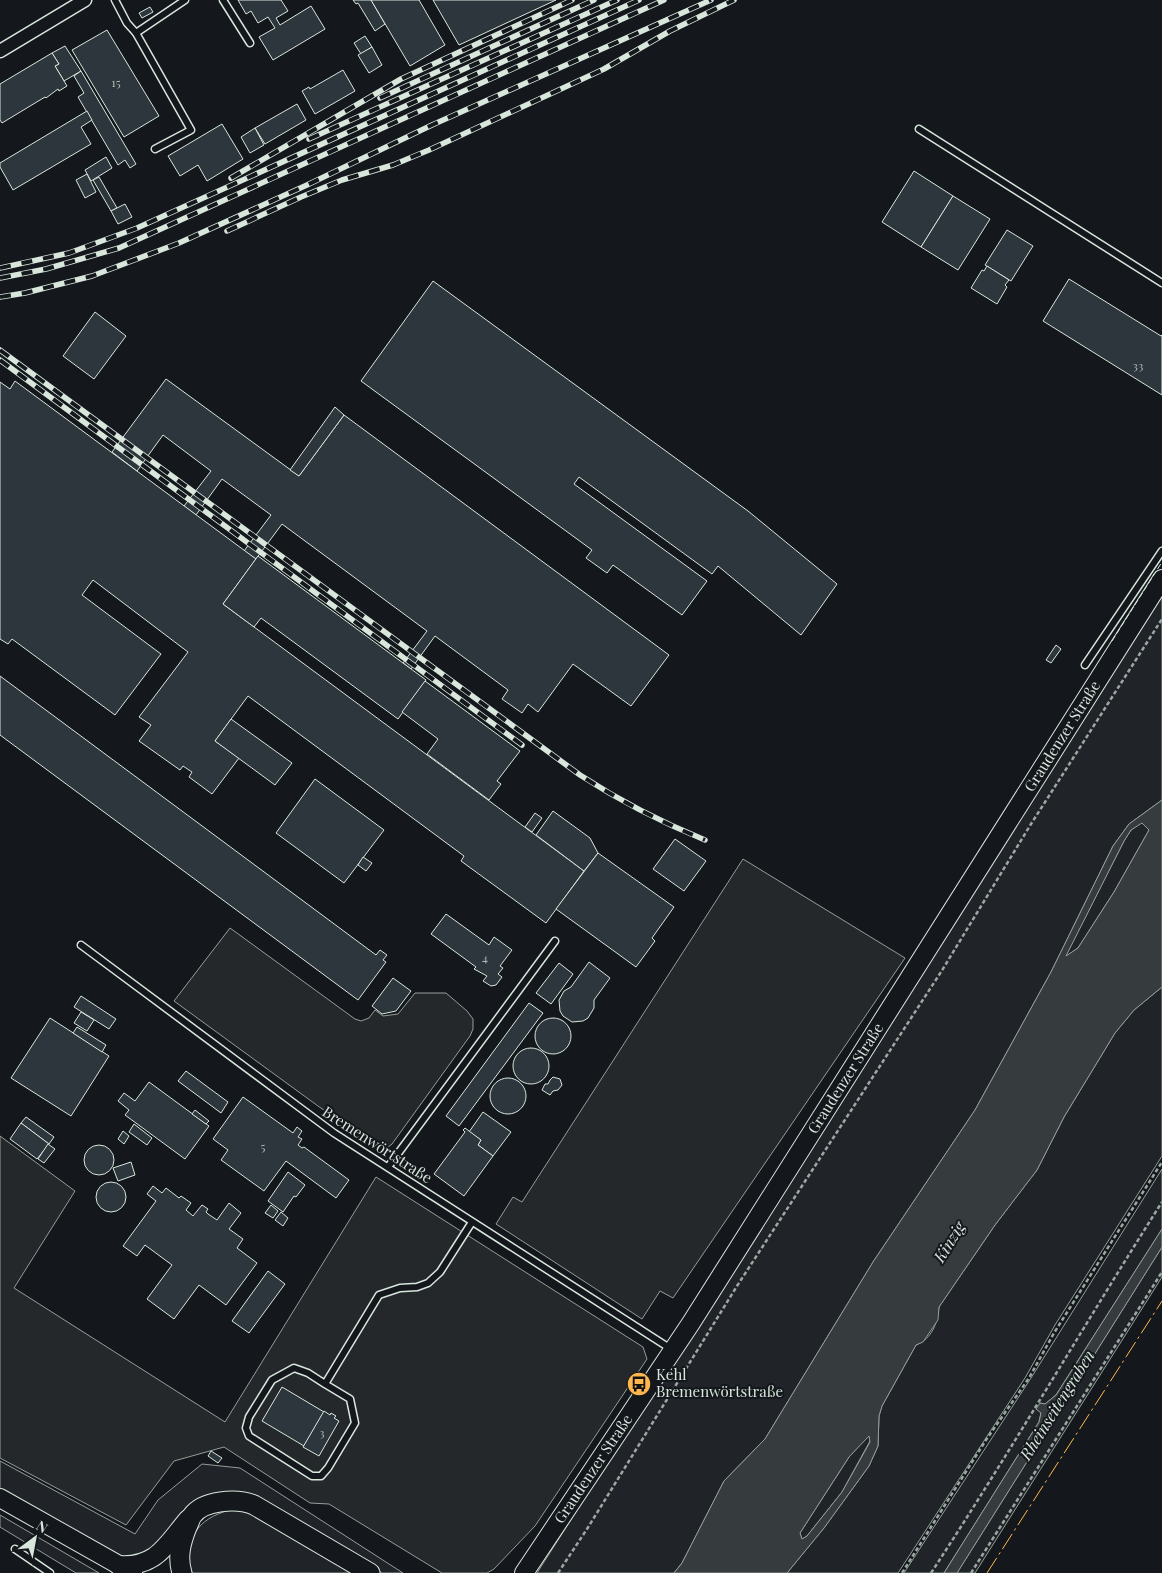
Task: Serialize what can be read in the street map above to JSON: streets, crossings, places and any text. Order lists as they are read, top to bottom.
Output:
{
  "streets": {
    "street": ["Graudenzer Straße"],
    "lane": ["Bremenwörtstraße"]
  },
  "crossings": [
    ["Graudenzer Straße", "Bremenwörtstraße"]
  ],
  "water": ["Kinzig", "Rheinseitengraben"],
  "places": {
    "bus stop": ["Kehl Bremenwörtstraße"]
  },
  "house_numbers": [
    "15",
    "33",
    "4",
    "5",
    "3"
  ],
  "north": "top right"
}
